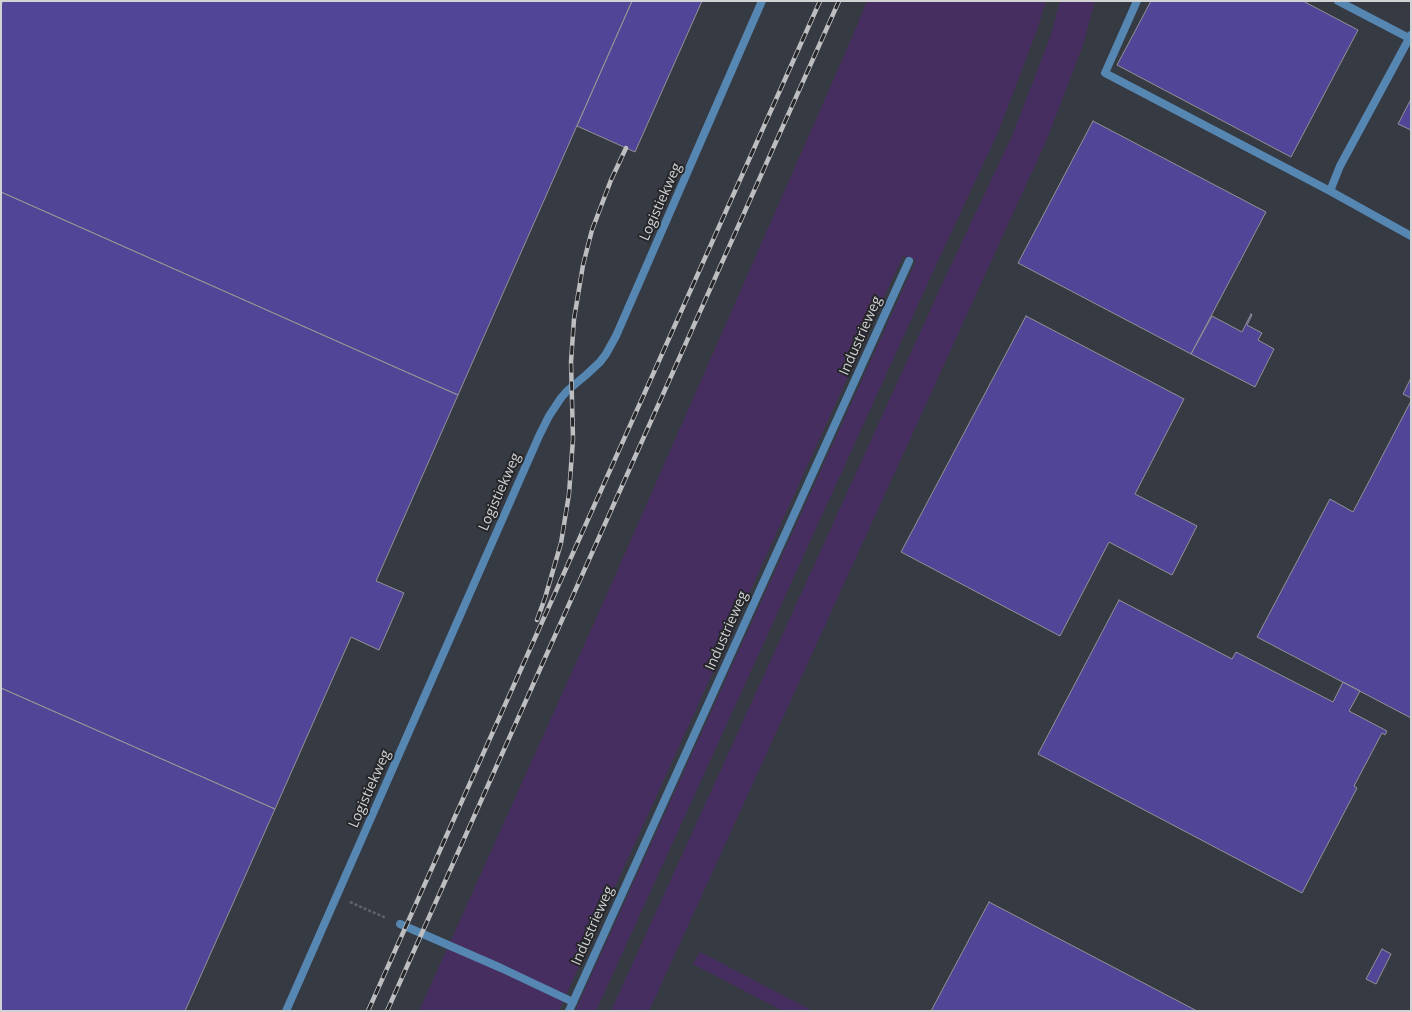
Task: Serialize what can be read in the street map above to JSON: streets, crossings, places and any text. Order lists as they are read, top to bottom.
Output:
{
  "streets": {
    "street": ["Logistiekweg", "Industrieweg"]
  }
}
